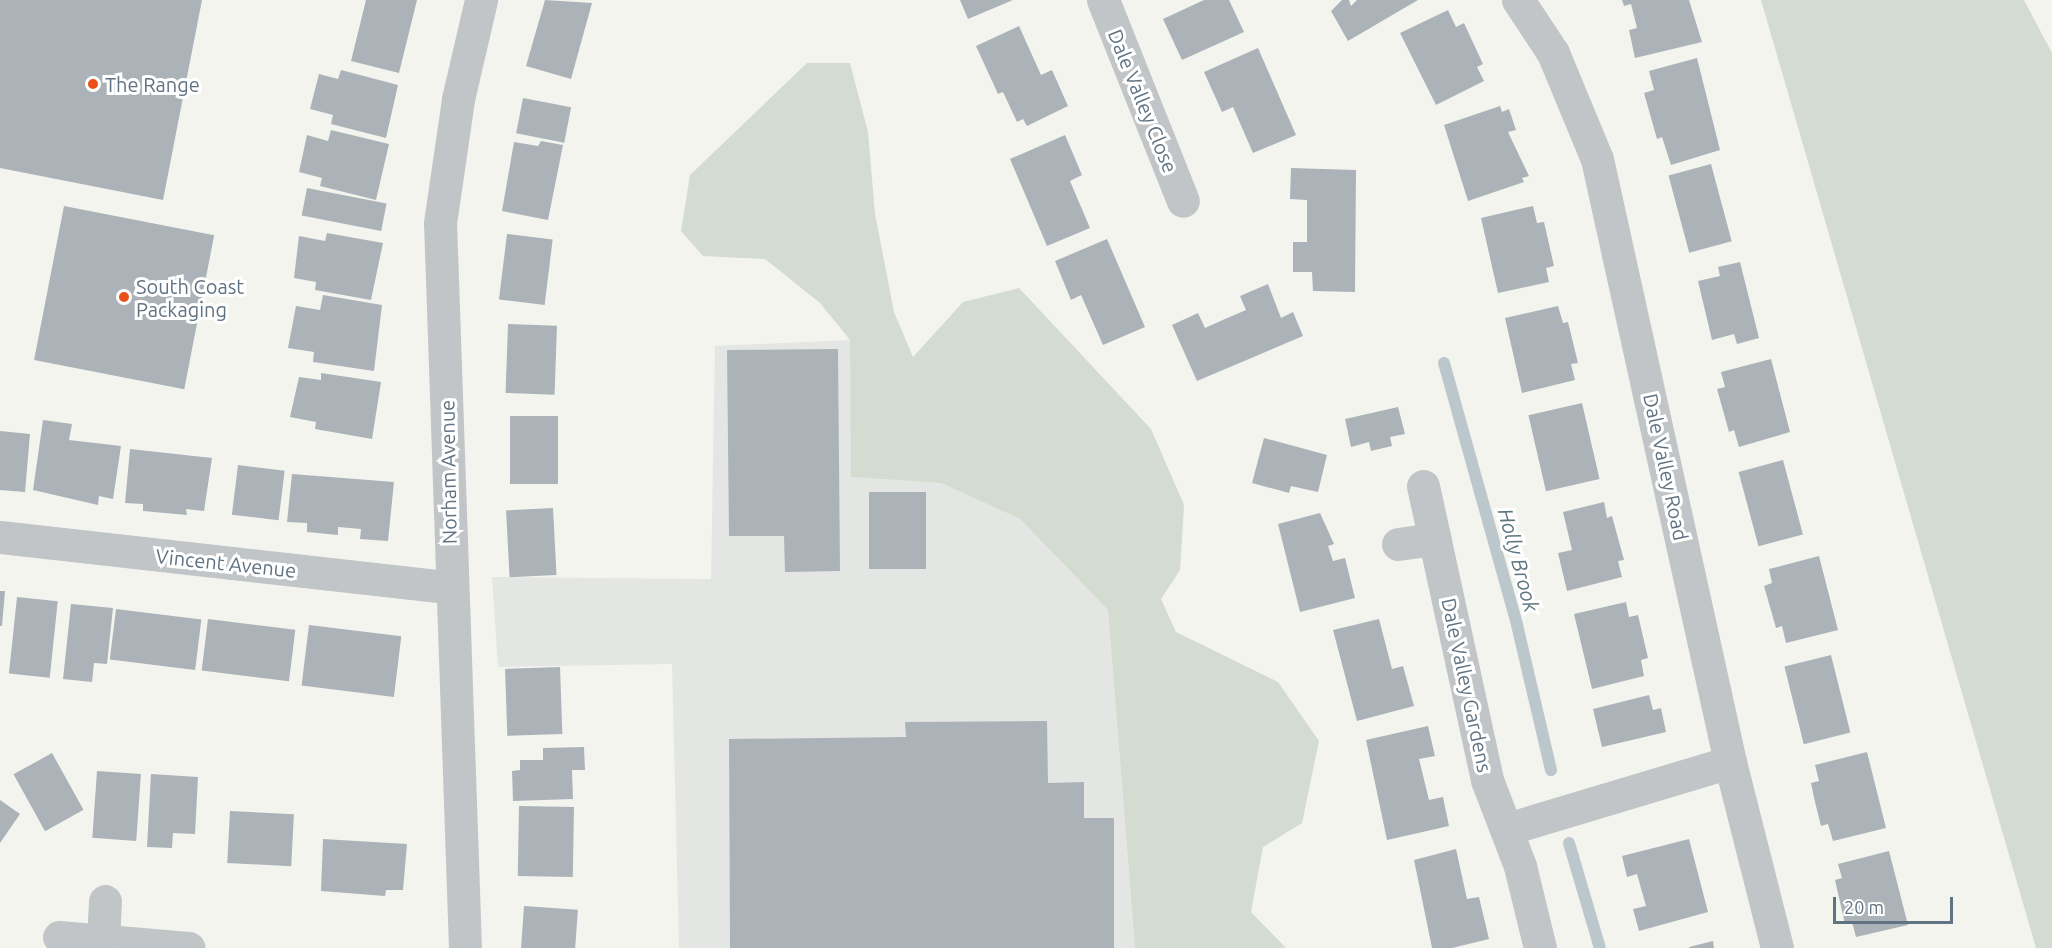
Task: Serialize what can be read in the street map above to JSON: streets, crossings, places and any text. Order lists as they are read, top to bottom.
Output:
{
  "streets": {
    "street": [
      "Dale Valley Close",
      "Dale Valley Road",
      "Norham Avenue",
      "Vincent Avenue",
      "Dale Valley Gardens"
    ]
  },
  "crossings": [
    ["Norham Avenue", "Vincent Avenue"]
  ],
  "water": ["Holly Brook"],
  "places": ["The Range", "South Coast Packaging"],
  "scale_bar": "20 m"
}
